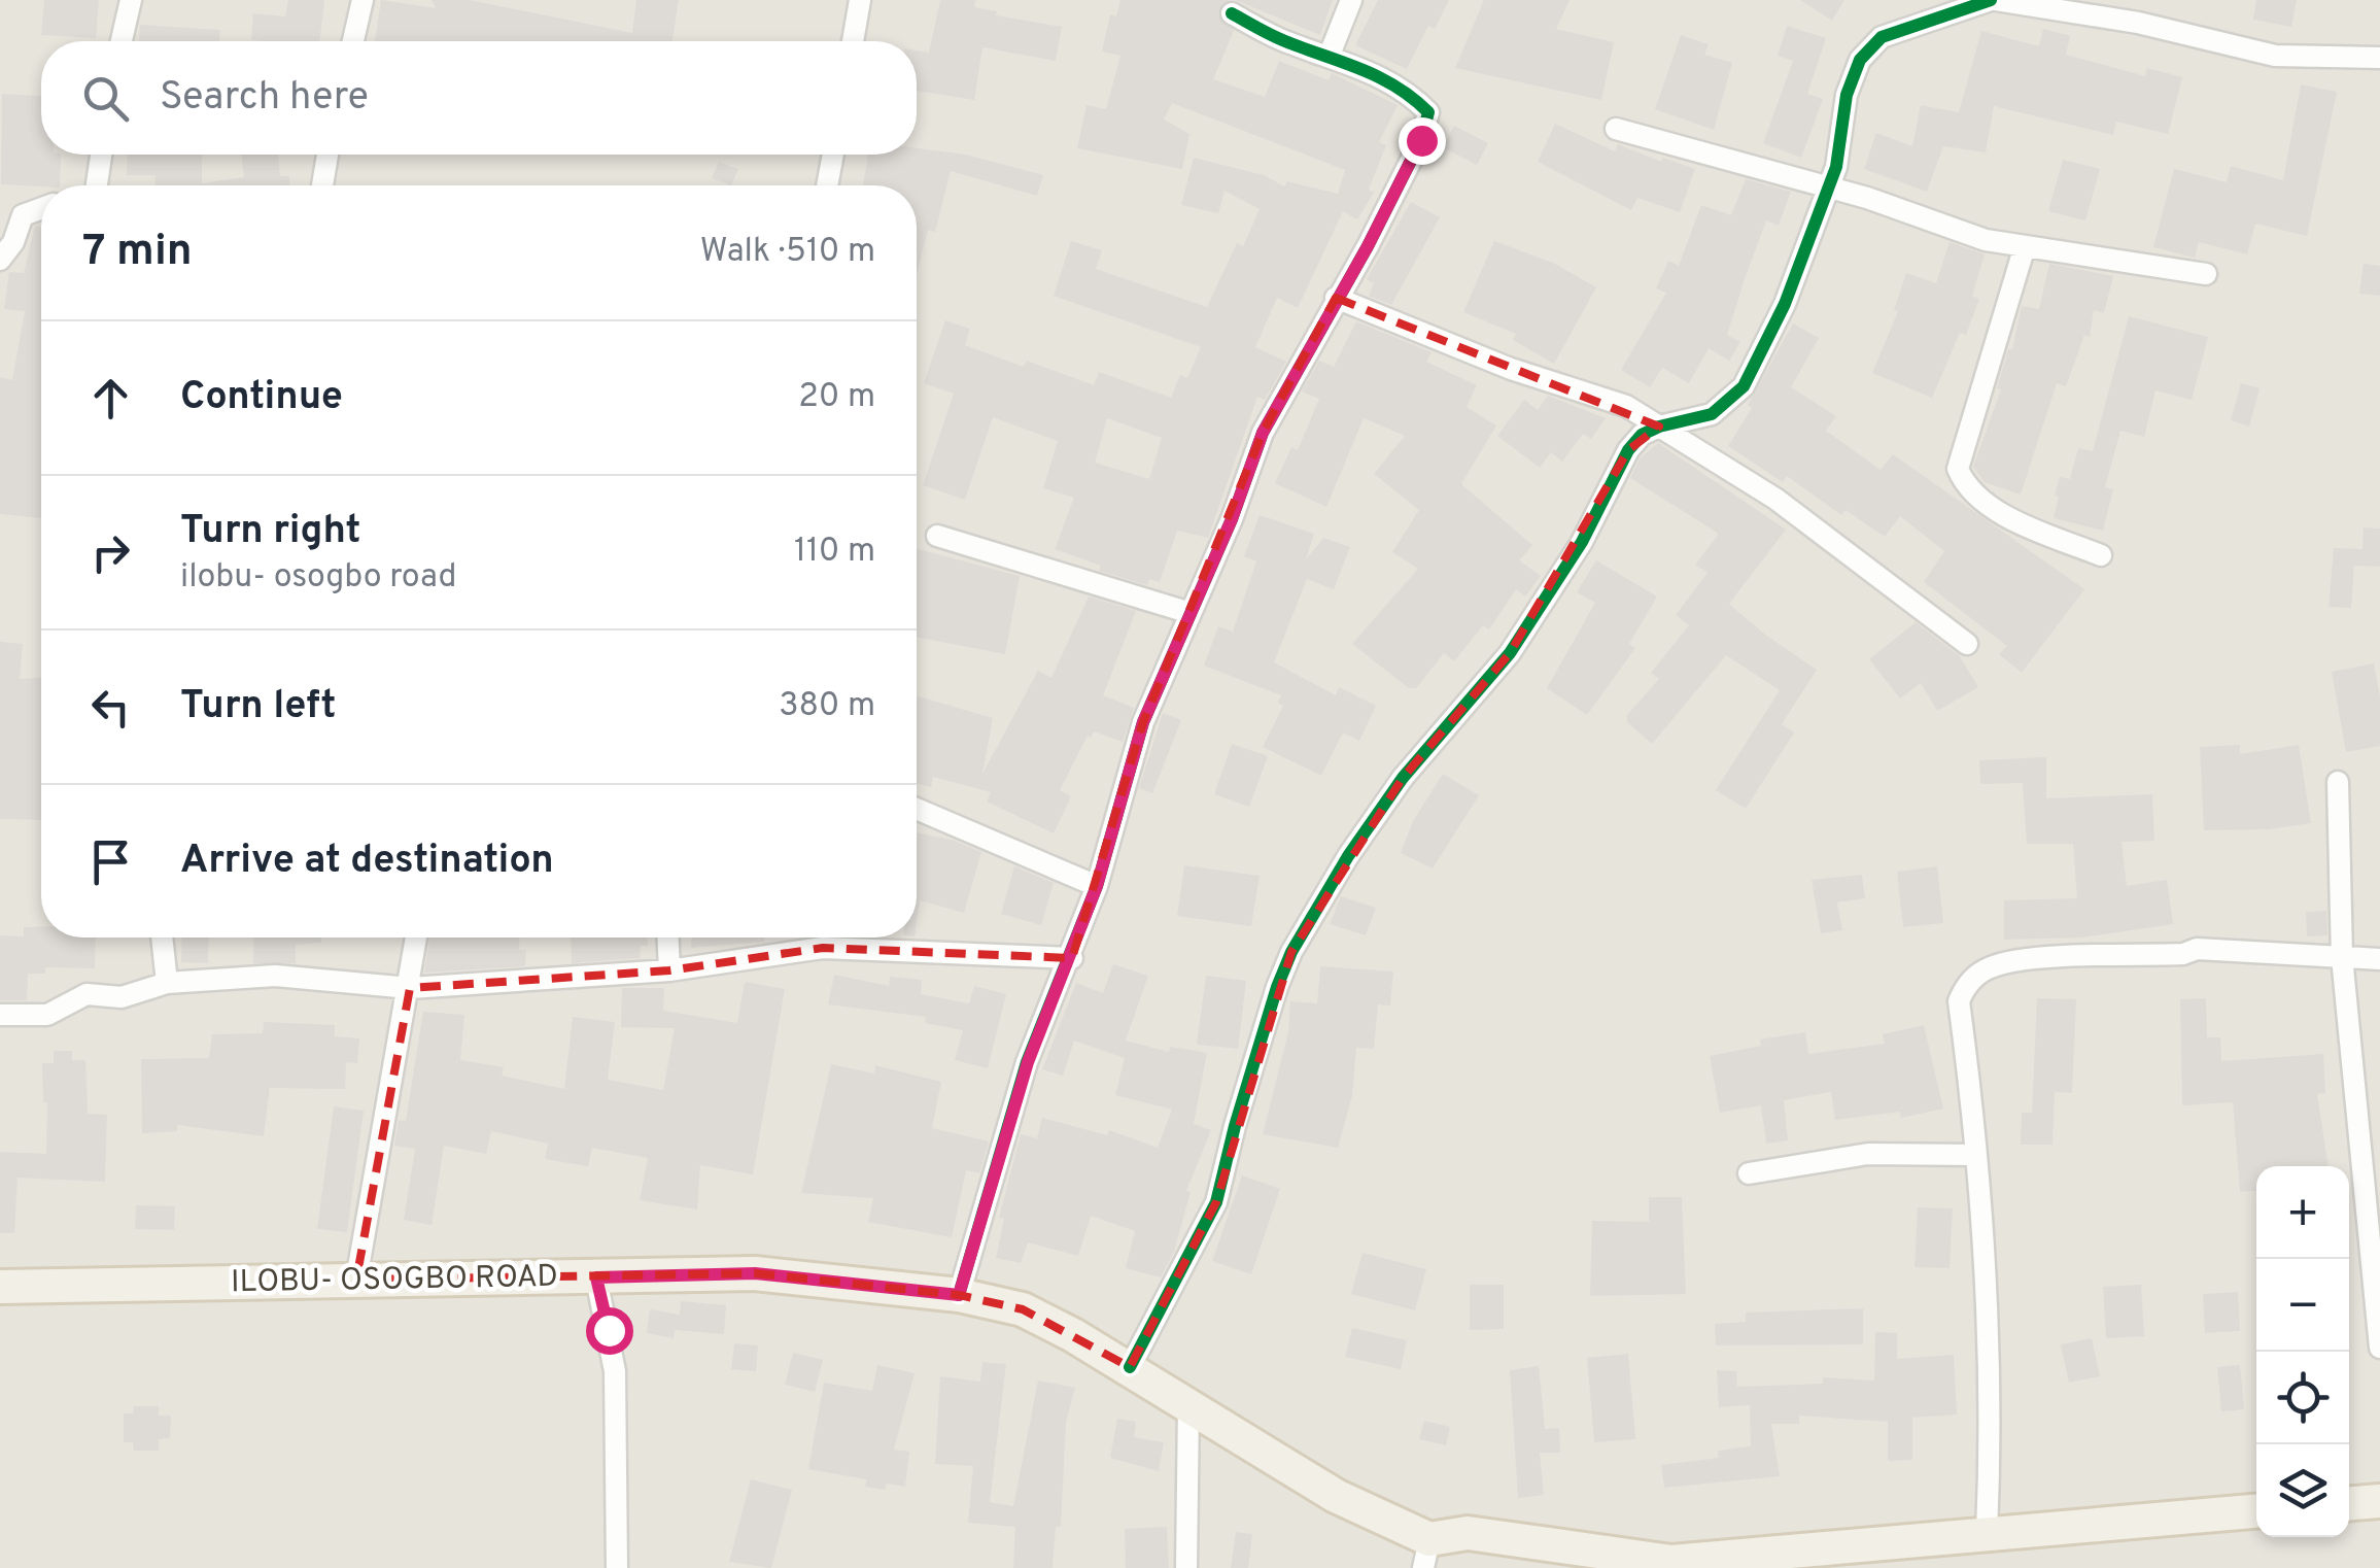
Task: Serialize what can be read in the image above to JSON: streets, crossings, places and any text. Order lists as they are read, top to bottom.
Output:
{
  "streets": {
    "main road": ["ILOBU- OSOGBO ROAD"]
  },
  "page": {
    "search": "Search here",
    "heading": ["7 min", "Walk · 510 m"],
    "list": [
      ["Continue", "20 m"],
      ["Turn right", "ilobu- osogbo road", "110 m"],
      ["Turn left", "380 m"],
      "Arrive at destination"
    ],
    "map_buttons": ["+", "−"]
  }
}
